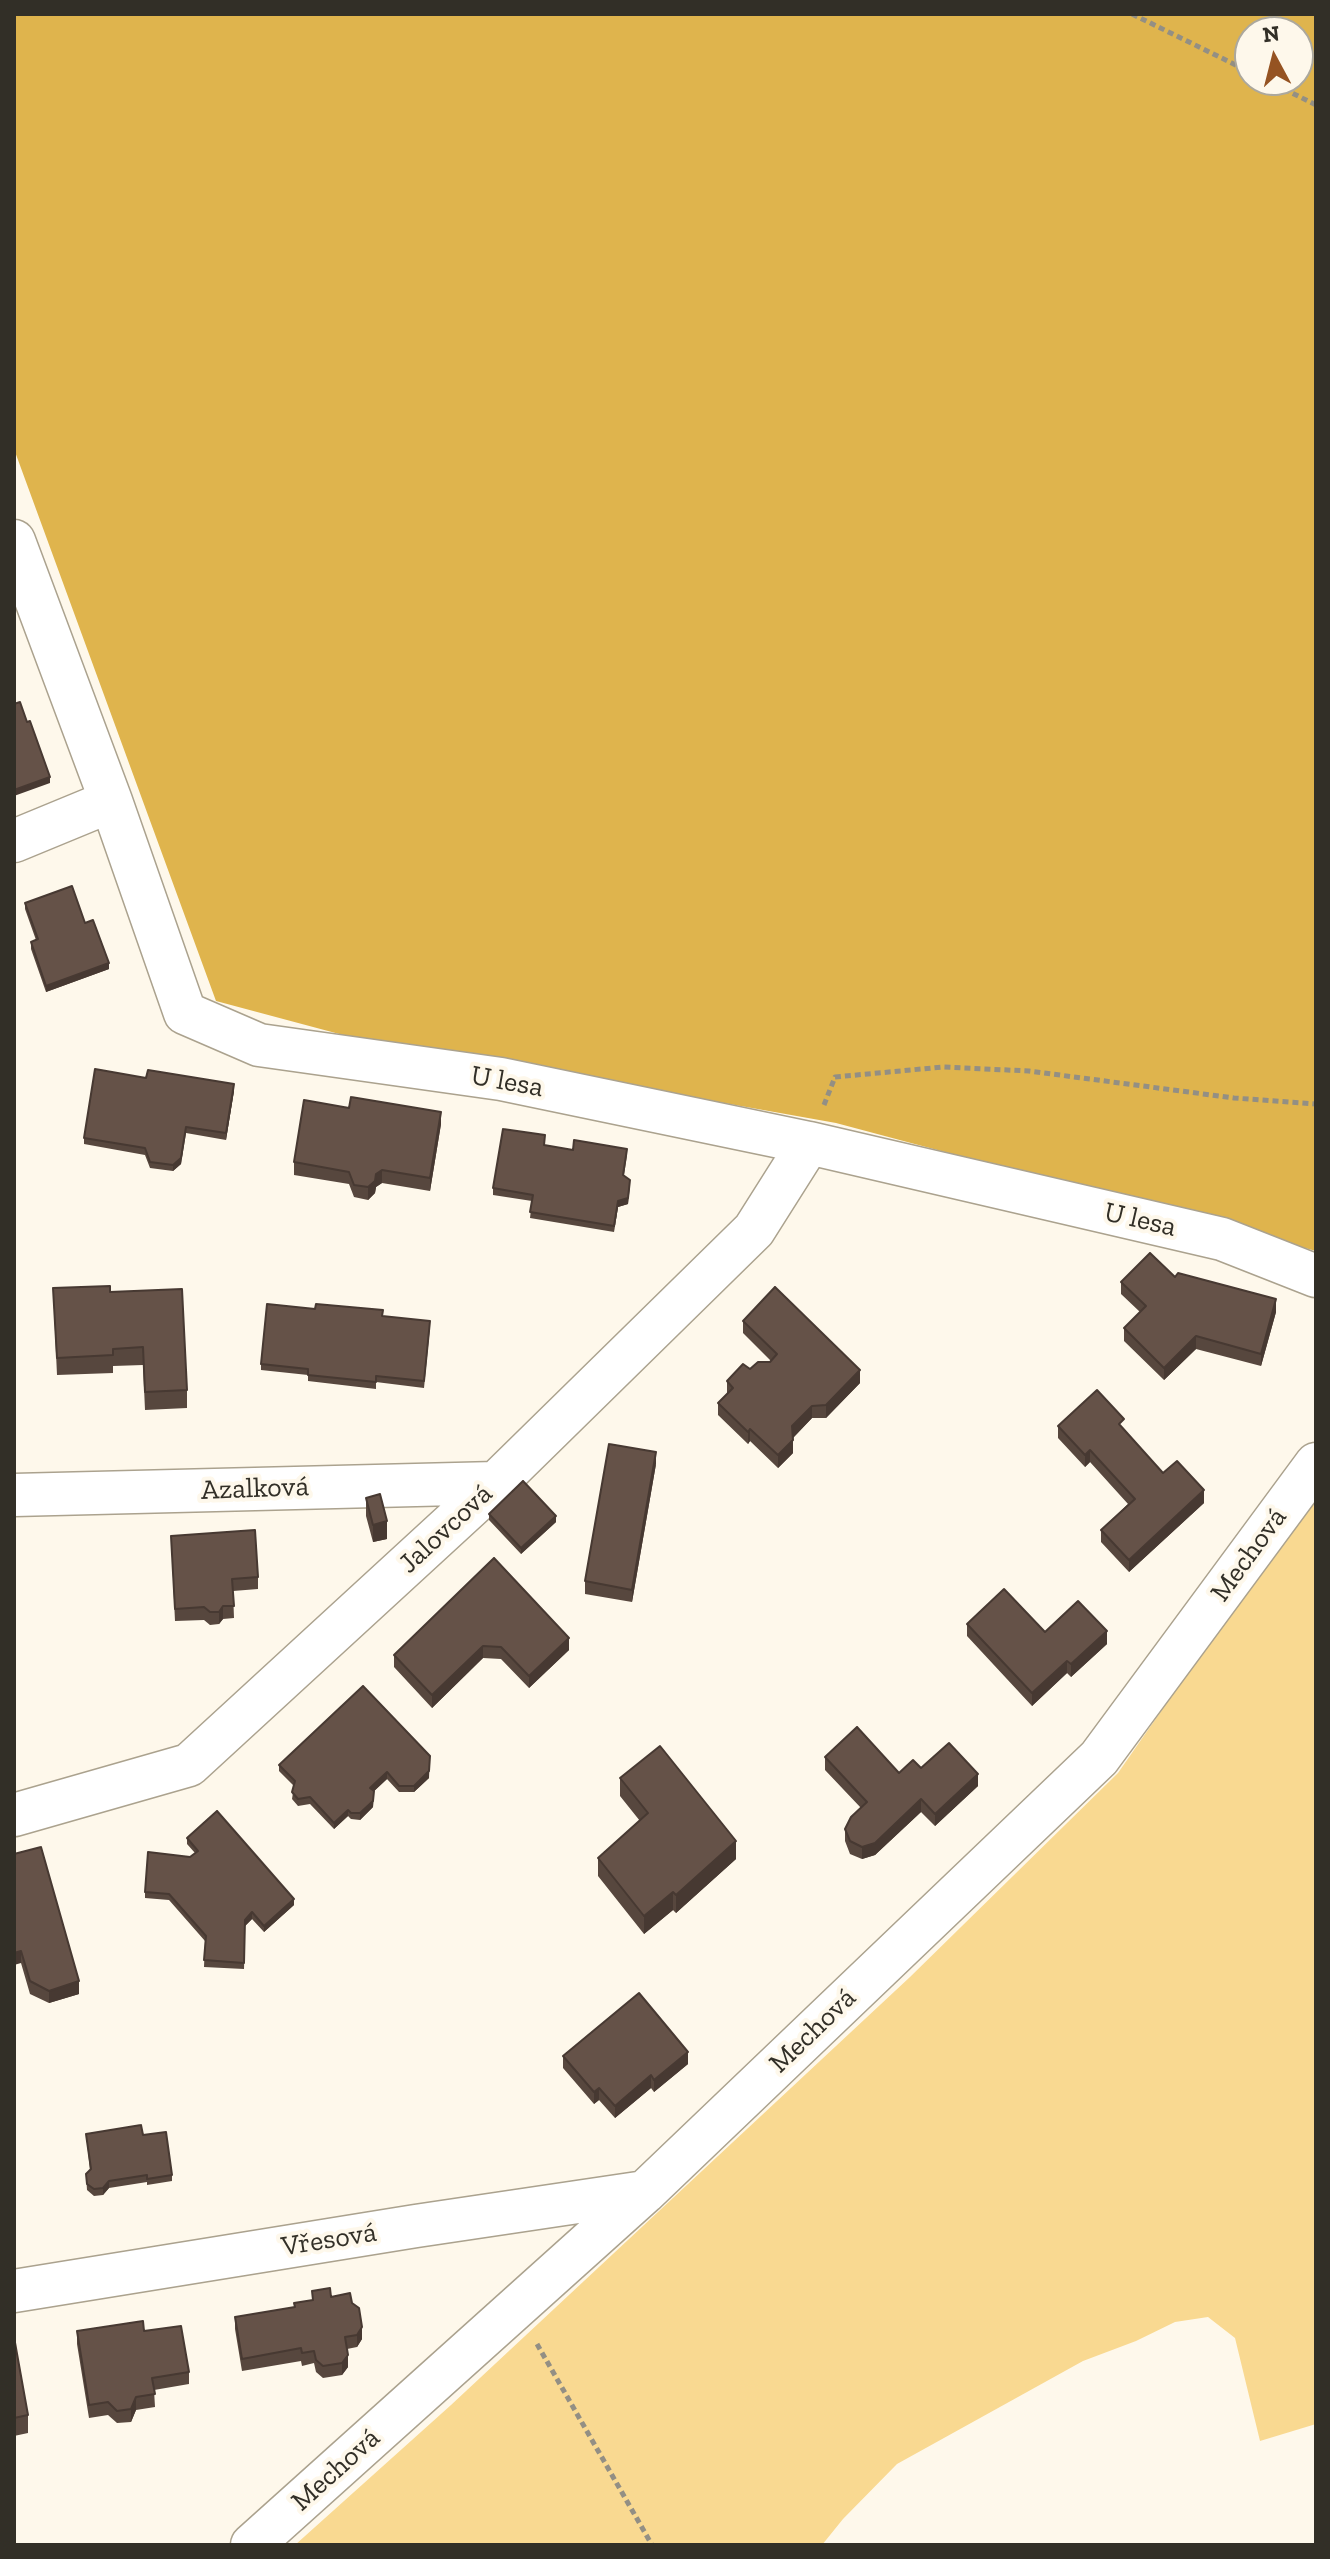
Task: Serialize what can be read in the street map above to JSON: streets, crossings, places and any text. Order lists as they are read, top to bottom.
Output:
{
  "streets": {
    "street": [
      "U lesa",
      "Azalková",
      "Jalovcová",
      "Mechová",
      "Vřesová"
    ]
  },
  "crossings": [
    ["U lesa", "Jalovcová"],
    ["Azalková", "Jalovcová"],
    ["Mechová", "Vřesová"]
  ],
  "north": "top"
}
